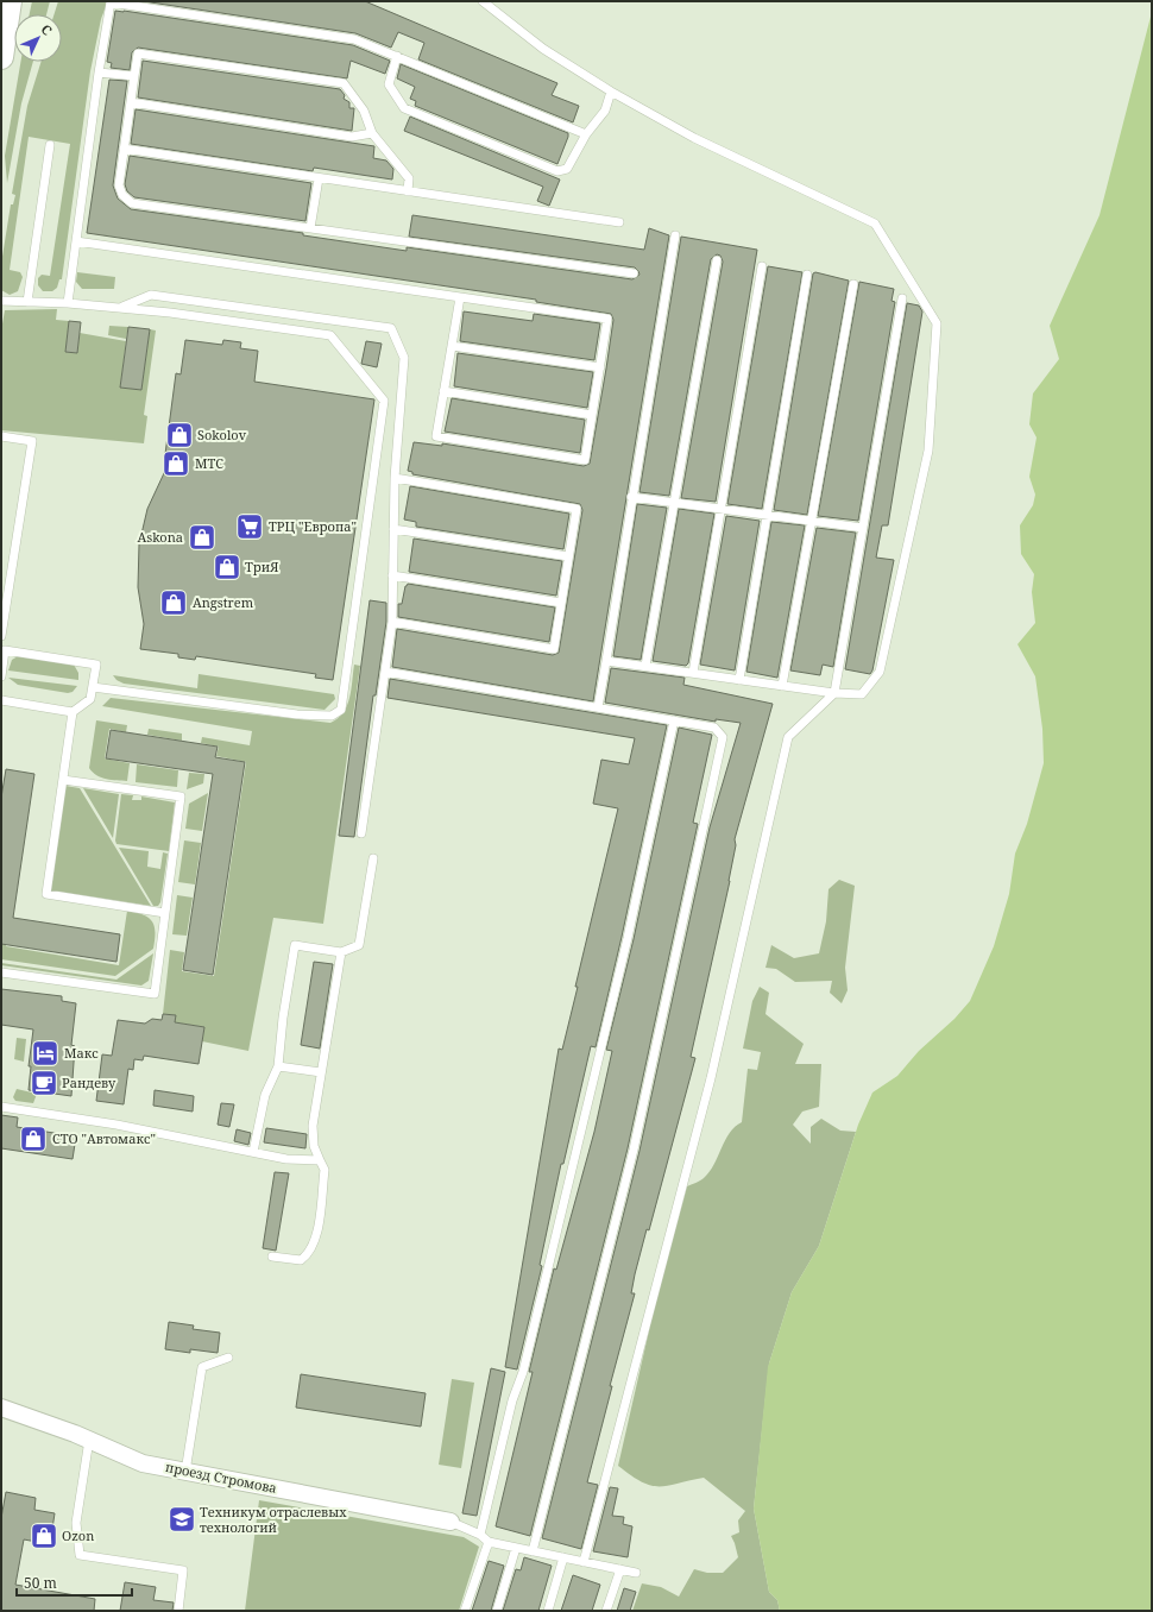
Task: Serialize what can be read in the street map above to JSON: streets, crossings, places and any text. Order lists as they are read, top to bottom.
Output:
{
  "streets": {
    "street": ["проезд Стромова"]
  },
  "places": {
    "shop": [
      "Sokolov",
      "МТС",
      "Askona",
      "ТриЯ",
      "Angstrem",
      "СТО \"Автомакс\"",
      "Ozon"
    ],
    "supermarket": ["ТРЦ \"Европа\""],
    "hotel": ["Макс"],
    "cafe": ["Рандеву"],
    "school or university": ["Техникум отраслевых технологий"]
  },
  "scale_bar": "50 m",
  "north": "top right"
}
